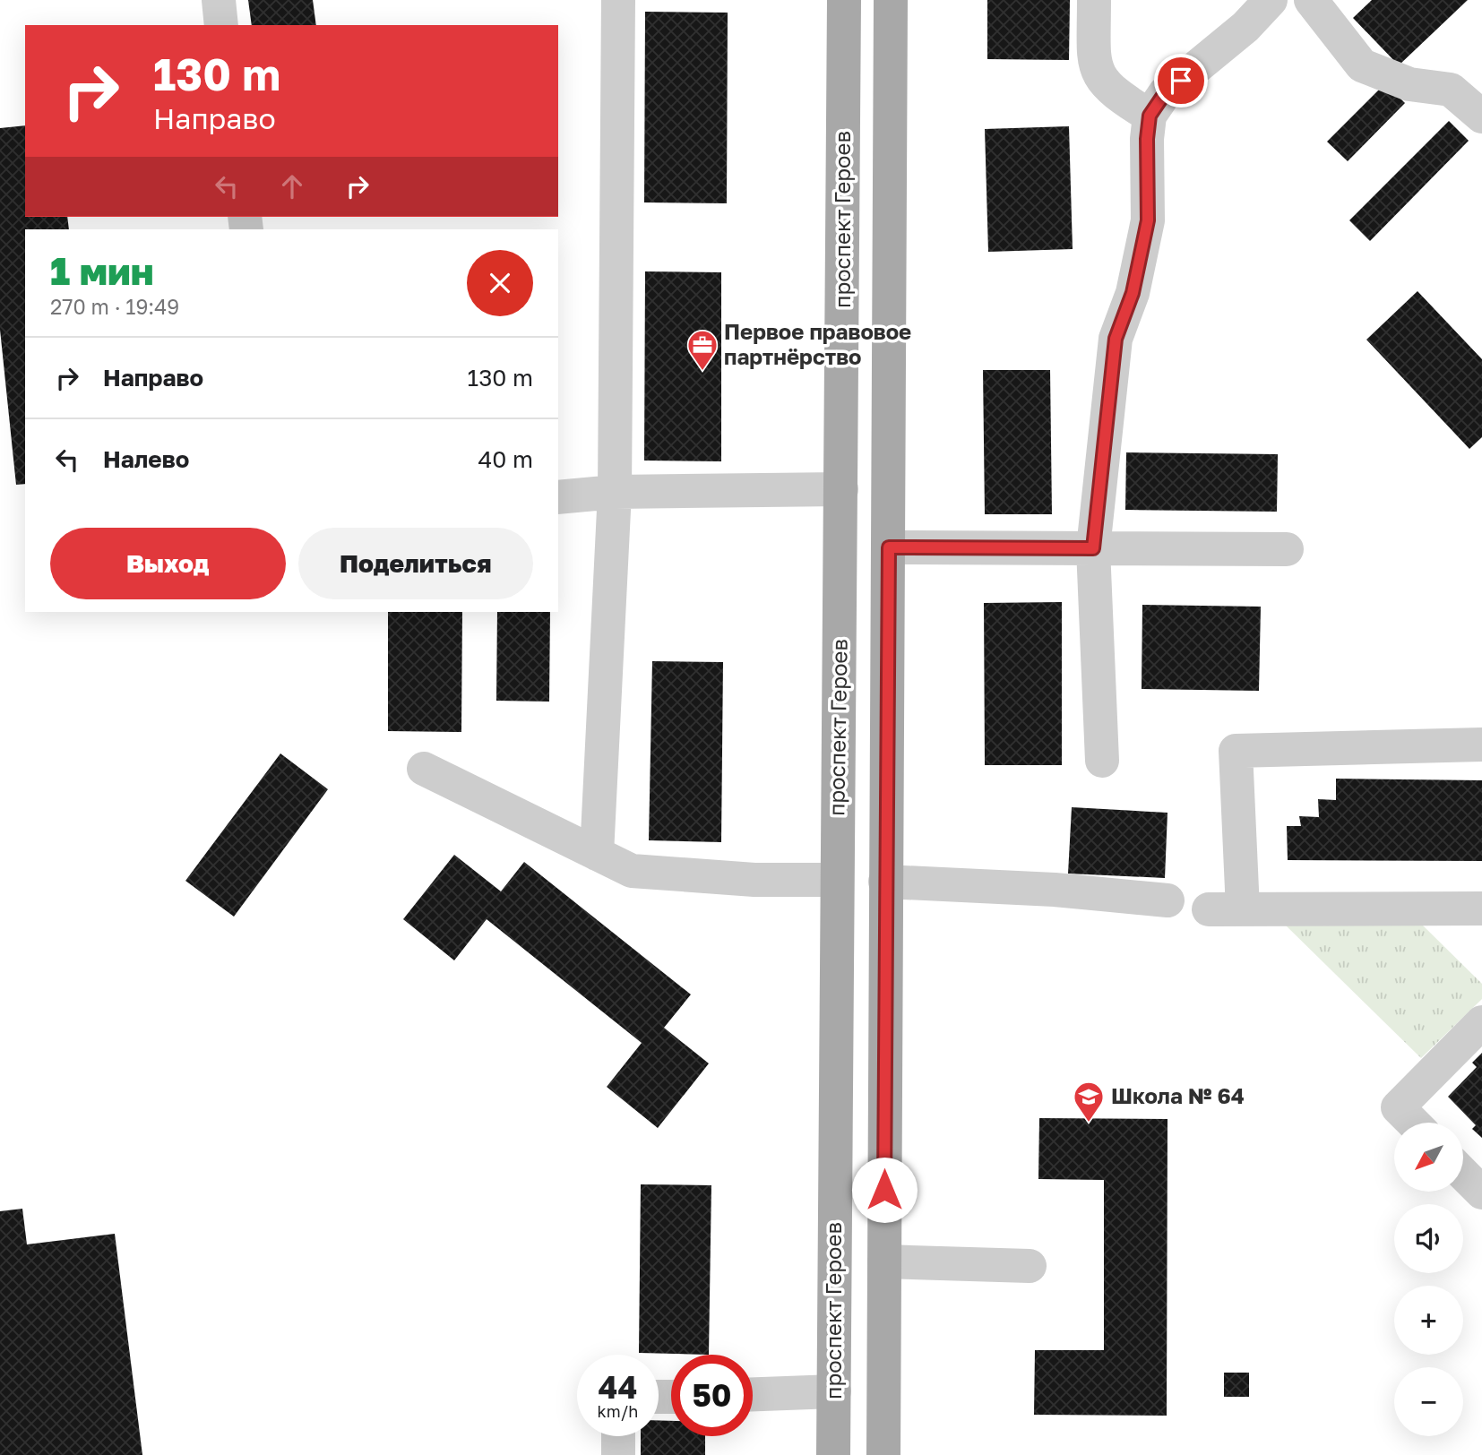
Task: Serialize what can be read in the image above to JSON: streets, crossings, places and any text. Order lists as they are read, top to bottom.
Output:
{
  "streets": {
    "main road": ["проспект Героев"]
  },
  "places": {
    "office": ["Первое правовое партнёрство"],
    "school or university": ["Школа № 64"]
  },
  "north": "bottom left",
  "page": {
    "turn": ["130 m", "Направо"],
    "heading": ["1 мин", "270 m · 19:49"],
    "list": [
      {
        "name": "Направо",
        "value": "130 m"
      },
      {
        "name": "Налево",
        "value": "40 m"
      }
    ],
    "buttons": ["Выход", "Поделиться"],
    "map_buttons": ["+", "−"],
    "speed": "44 km/h",
    "limit": "50"
  }
}
